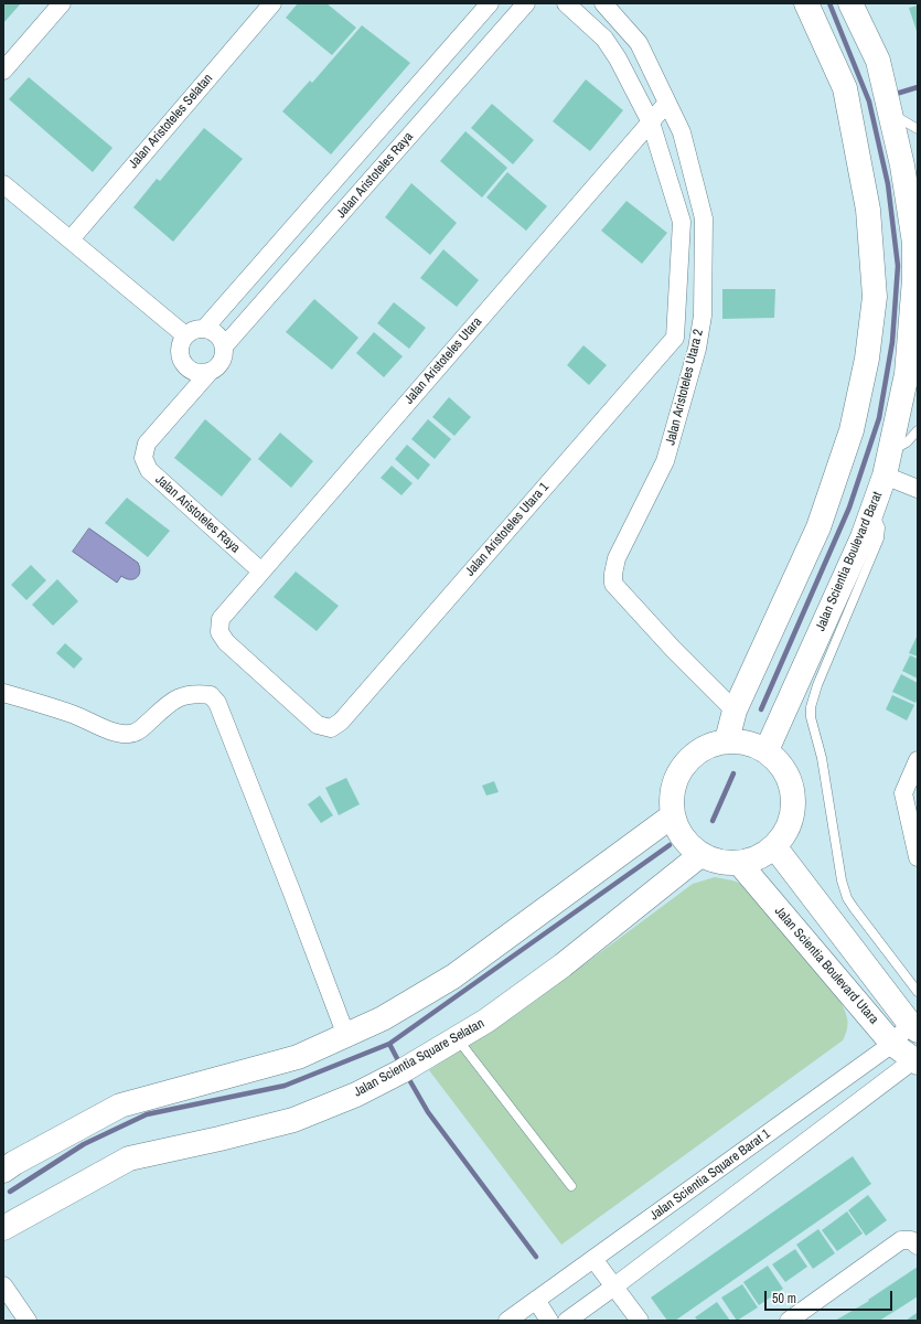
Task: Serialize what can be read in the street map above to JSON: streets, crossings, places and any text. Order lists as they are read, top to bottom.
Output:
{
  "streets": {
    "street": [
      "Jalan Aristoteles Selatan",
      "Jalan Aristoteles Raya",
      "Jalan Aristoteles Utara",
      "Jalan Aristoteles Utara 2",
      "Jalan Aristoteles Utara 1",
      "Jalan Scientia Boulevard Barat",
      "Jalan Scientia Boulevard Utara",
      "Jalan Scientia Square Selatan",
      "Jalan Scientia Square Barat 1"
    ]
  },
  "crossings": [
    ["Jalan Aristoteles Raya", "Jalan Aristoteles Utara"],
    ["Jalan Aristoteles Utara", "Jalan Aristoteles Utara 2"],
    ["Jalan Aristoteles Utara", "Jalan Aristoteles Utara 1"],
    ["Jalan Aristoteles Utara 2", "Jalan Aristoteles Utara 1"],
    ["Jalan Scientia Boulevard Barat", "Jalan Scientia Boulevard Utara"],
    ["Jalan Scientia Boulevard Barat", "Jalan Scientia Square Selatan"],
    ["Jalan Scientia Boulevard Utara", "Jalan Scientia Square Selatan"],
    ["Jalan Scientia Boulevard Utara", "Jalan Scientia Square Barat 1"]
  ],
  "scale_bar": "50 m"
}
